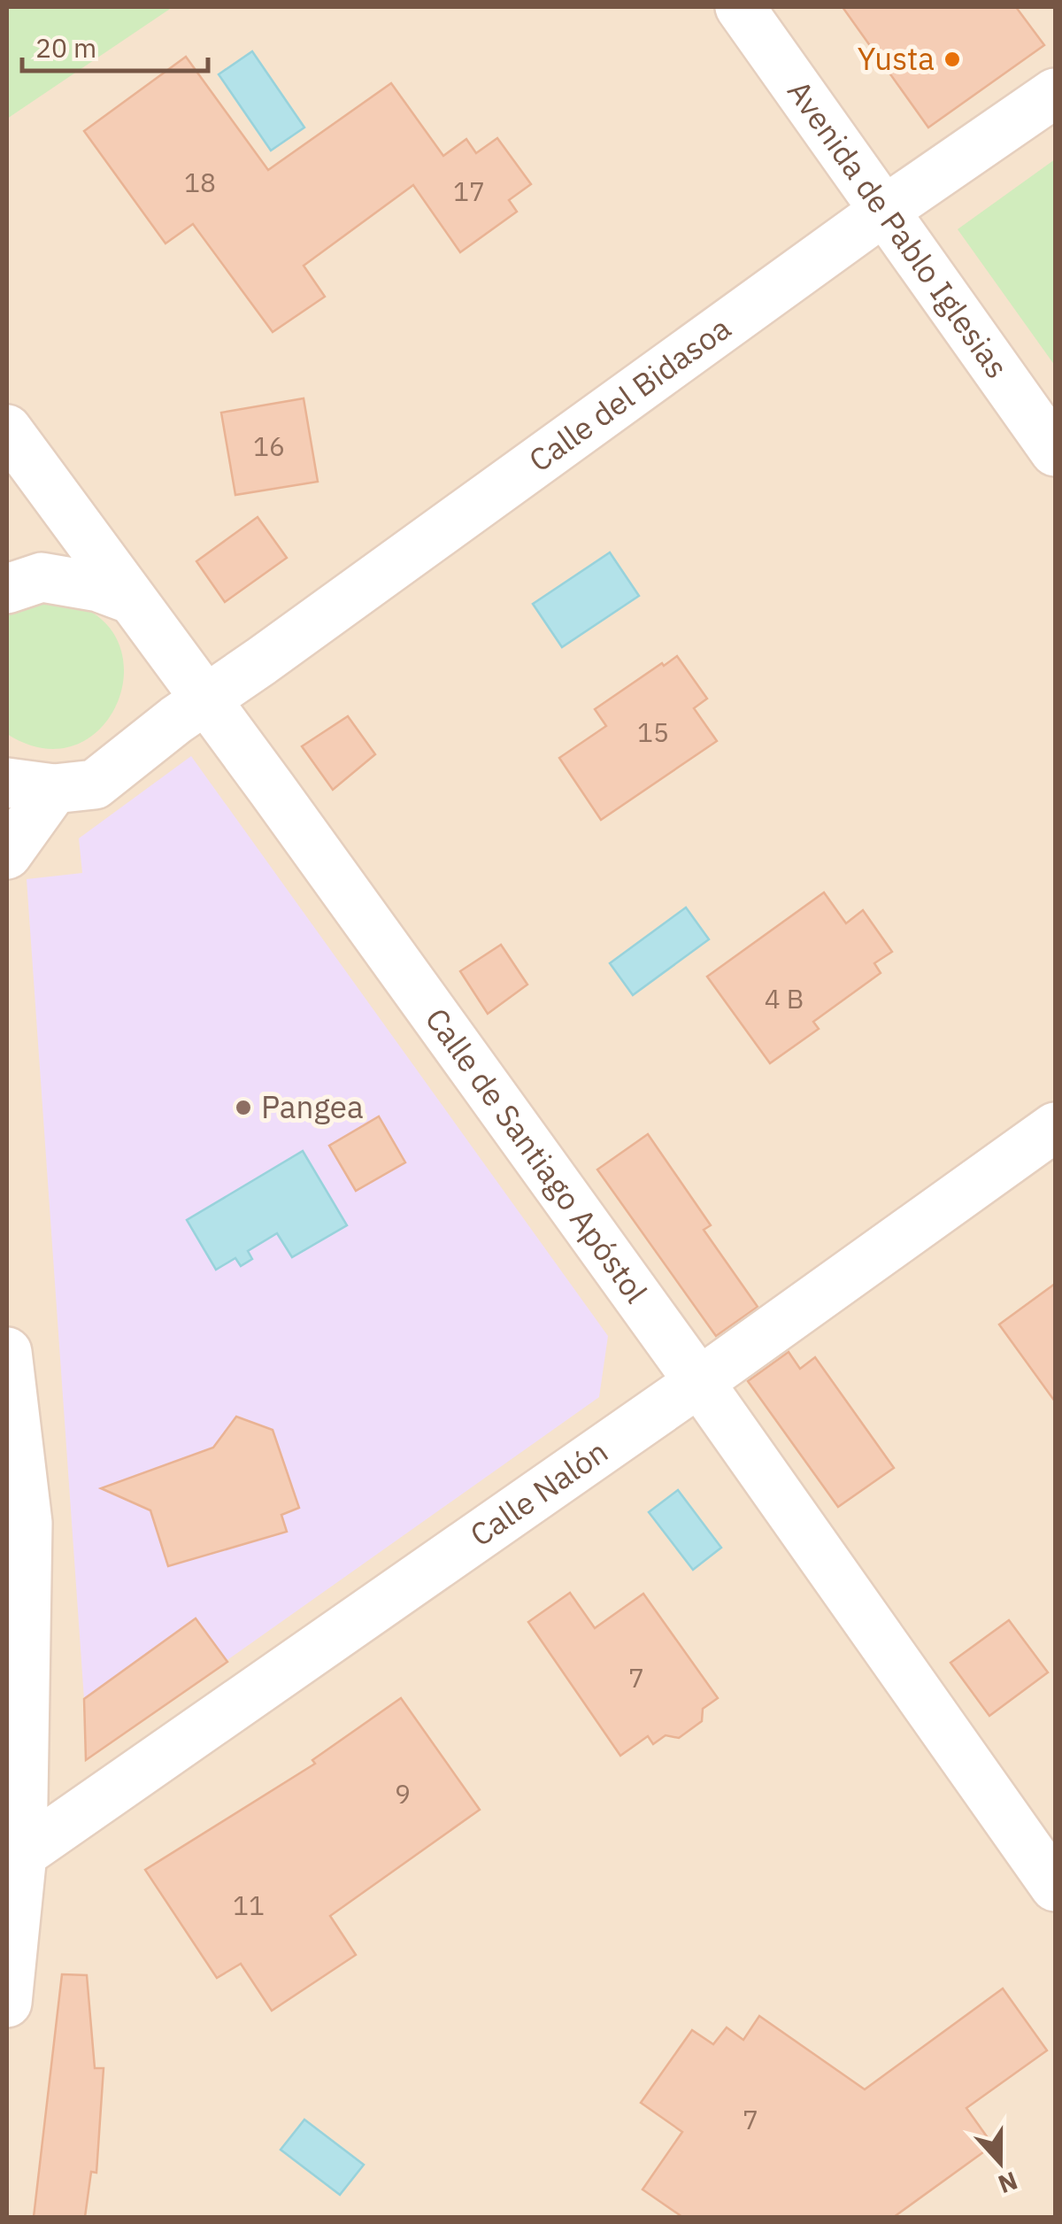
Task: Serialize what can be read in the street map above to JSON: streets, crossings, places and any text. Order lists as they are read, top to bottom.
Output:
{
  "streets": {
    "street": [
      "Avenida de Pablo Iglesias",
      "Calle del Bidasoa",
      "Calle de Santiago Apóstol",
      "Calle Nalón"
    ]
  },
  "crossings": [
    ["Avenida de Pablo Iglesias", "Calle del Bidasoa"],
    ["Calle del Bidasoa", "Calle de Santiago Apóstol"],
    ["Calle de Santiago Apóstol", "Calle Nalón"]
  ],
  "places": ["Yusta", "Pangea"],
  "house_numbers": [
    "18",
    "17",
    "16",
    "15",
    "4 B",
    "7",
    "9",
    "11",
    "7"
  ],
  "scale_bar": "20 m",
  "north": "bottom"
}
